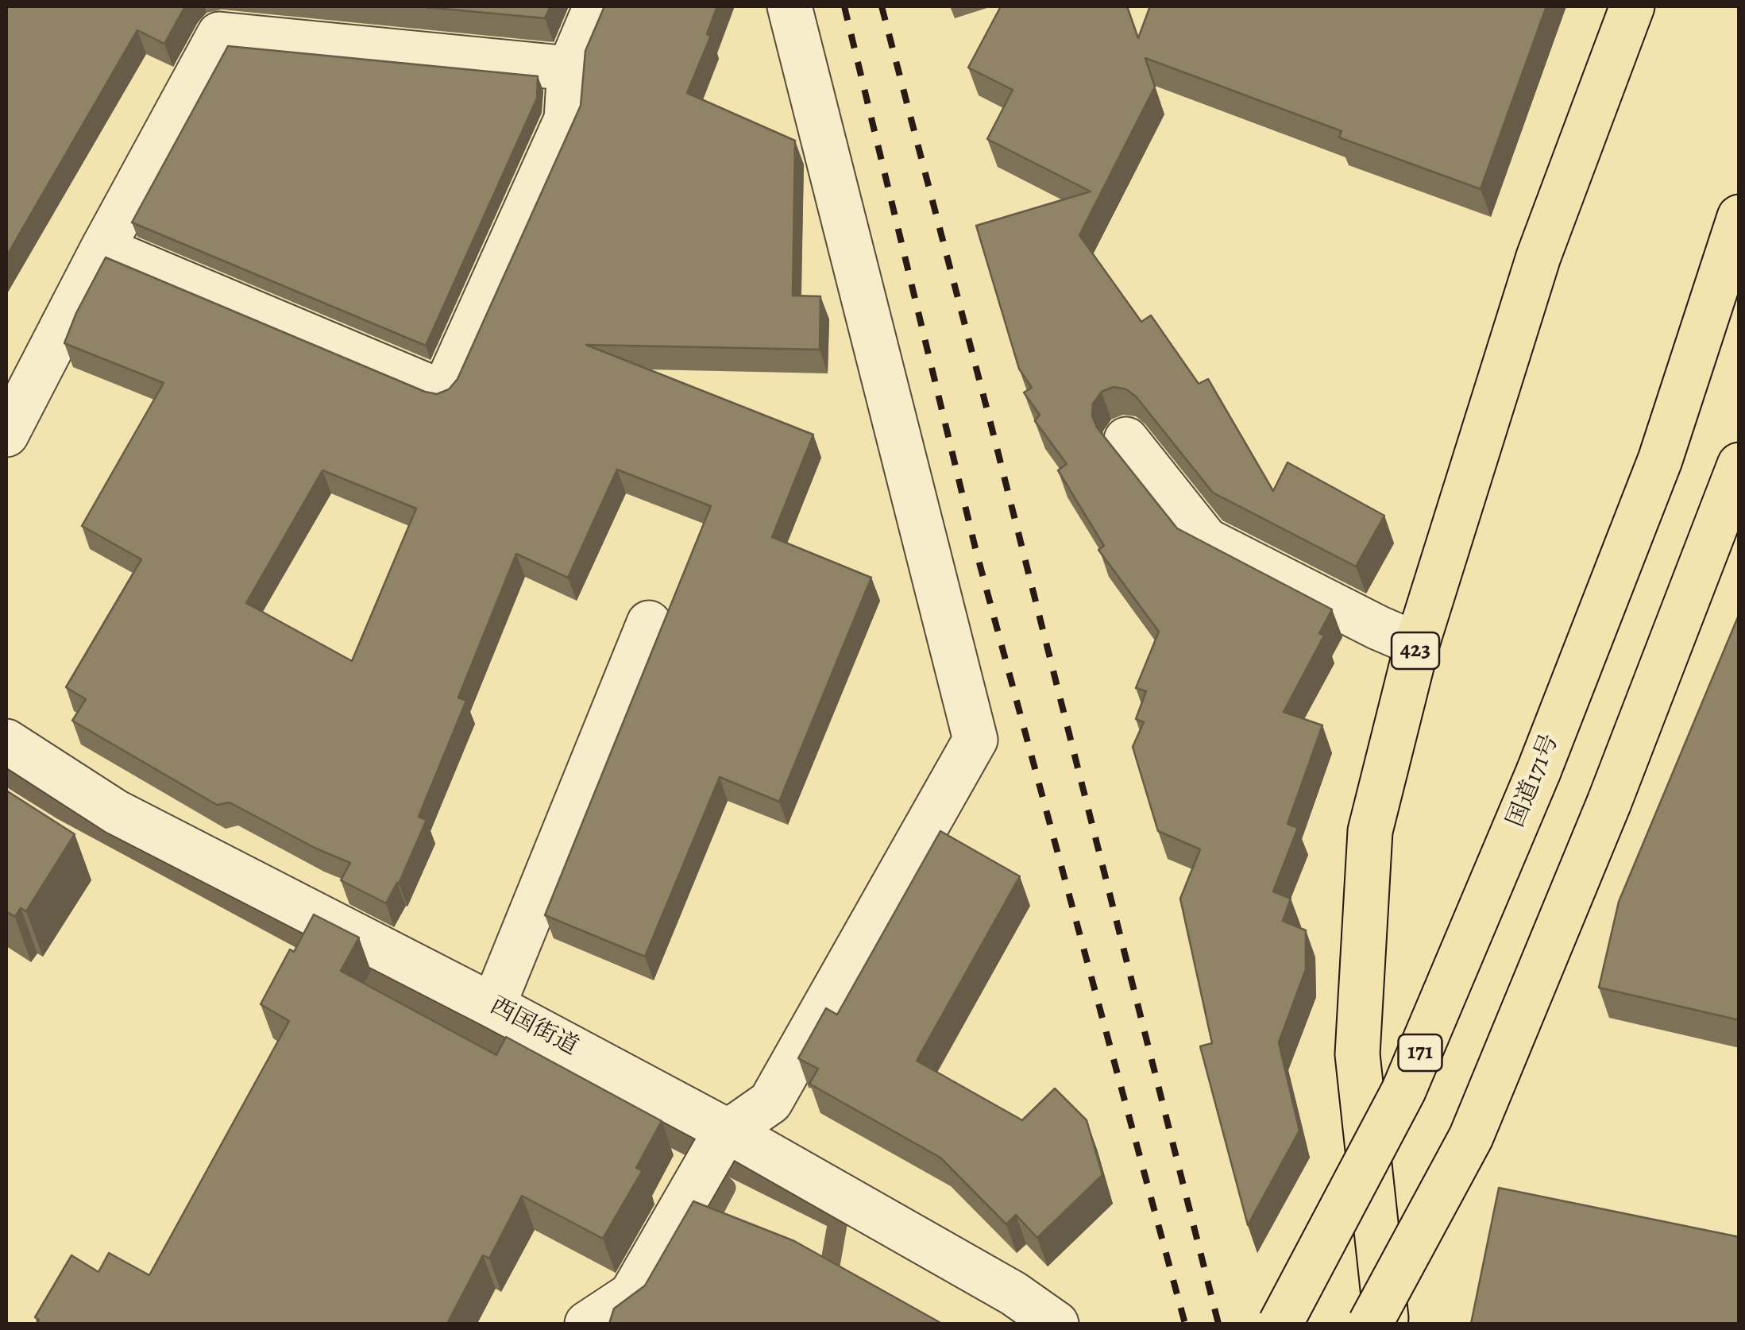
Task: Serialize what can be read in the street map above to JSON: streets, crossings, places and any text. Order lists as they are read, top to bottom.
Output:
{
  "streets": {
    "highway": ["423", "国道171号", "171"],
    "street": ["西国街道"]
  }
}
